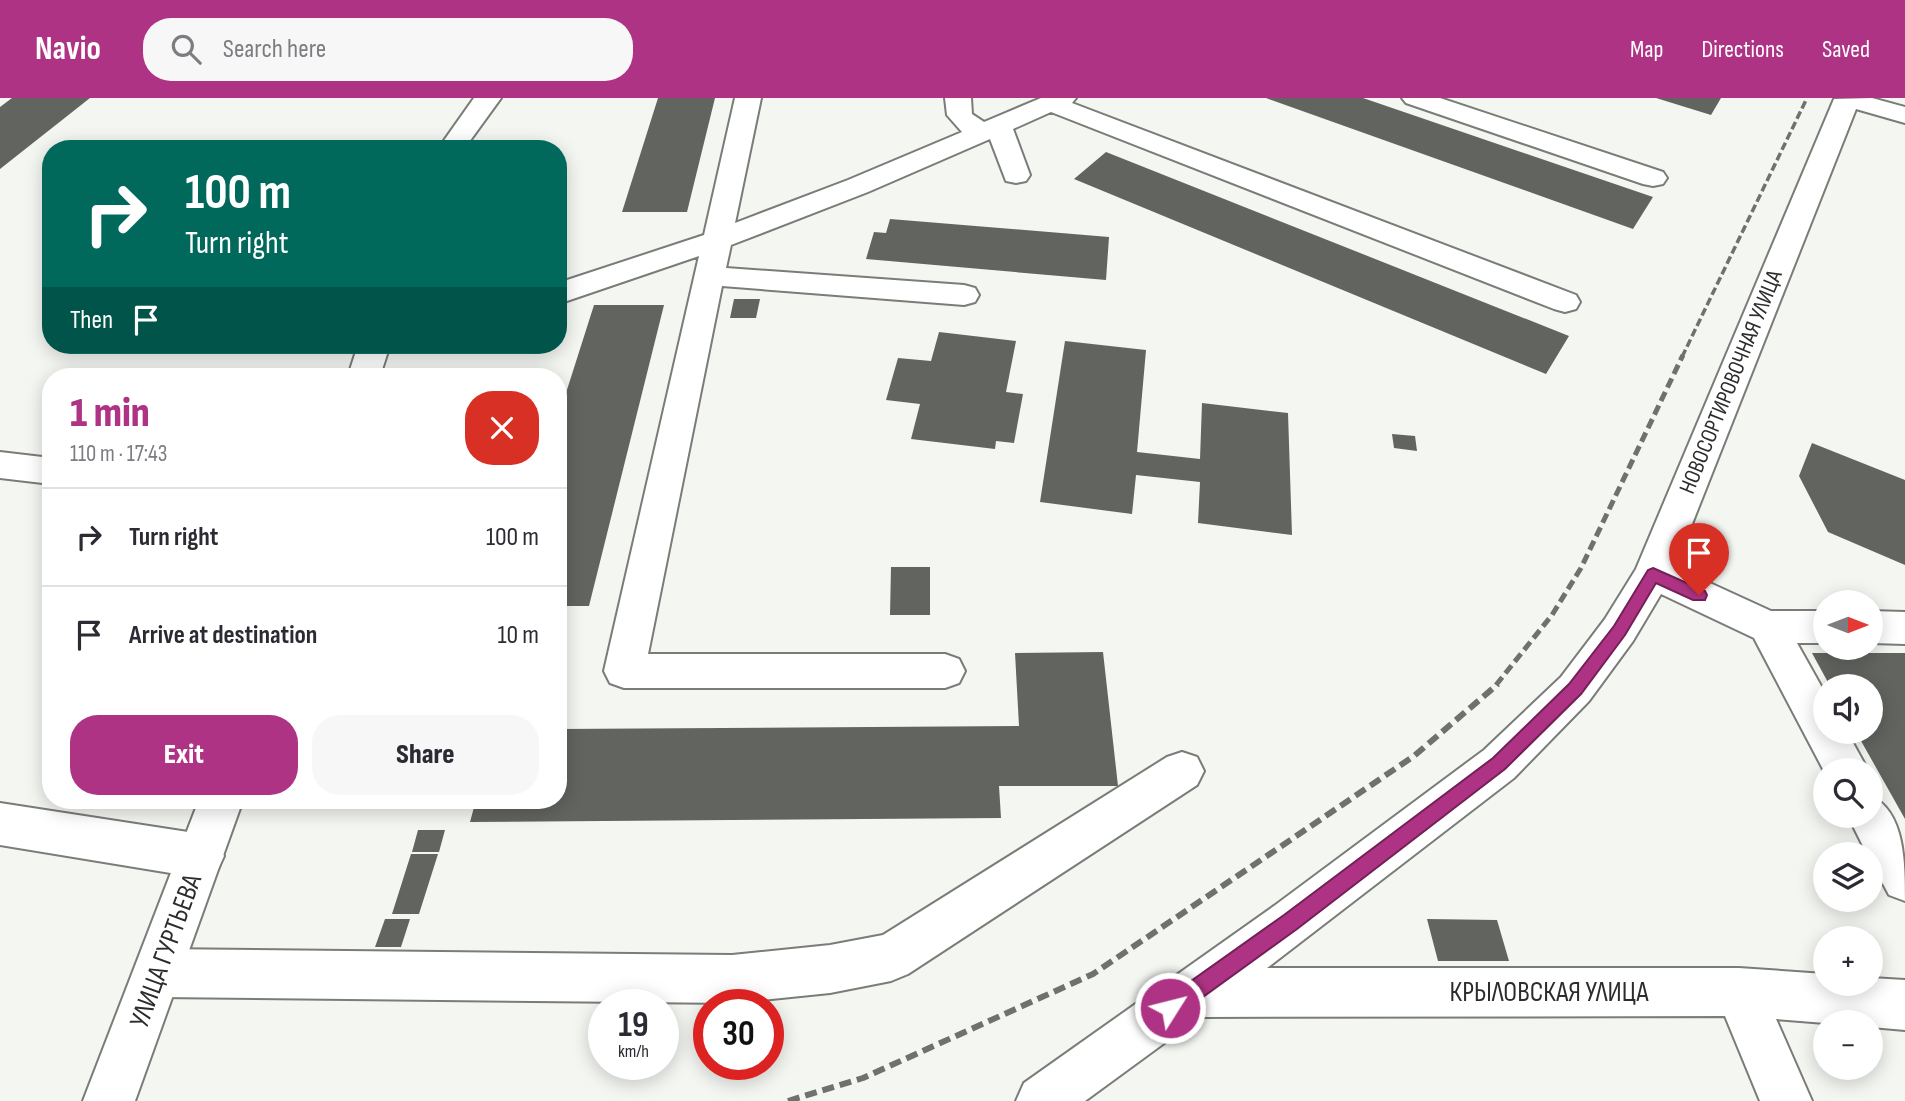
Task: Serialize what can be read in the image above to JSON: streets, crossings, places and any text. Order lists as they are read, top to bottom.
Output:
{
  "streets": {
    "street": ["НОВОСОРТИРОВОЧНАЯ УЛИЦА", "УЛИЦА ГУРТЬЕВА", "КРЫЛОВСКАЯ УЛИЦА"]
  },
  "crossings": [
    ["НОВОСОРТИРОВОЧНАЯ УЛИЦА", "КРЫЛОВСКАЯ УЛИЦА"]
  ],
  "north": "right",
  "page": {
    "header": "Navio",
    "search": "Search here",
    "nav": ["Map", "Directions", "Saved"],
    "turn": ["100 m", "Turn right"],
    "then": "Then",
    "heading": ["1 min", "110 m · 17:43"],
    "list": [
      {
        "name": "Turn right",
        "value": "100 m"
      },
      {
        "name": "Arrive at destination",
        "value": "10 m"
      }
    ],
    "map_buttons": ["+", "−"],
    "buttons": ["Exit", "Share"],
    "speed": "19 km/h",
    "limit": "30"
  }
}
